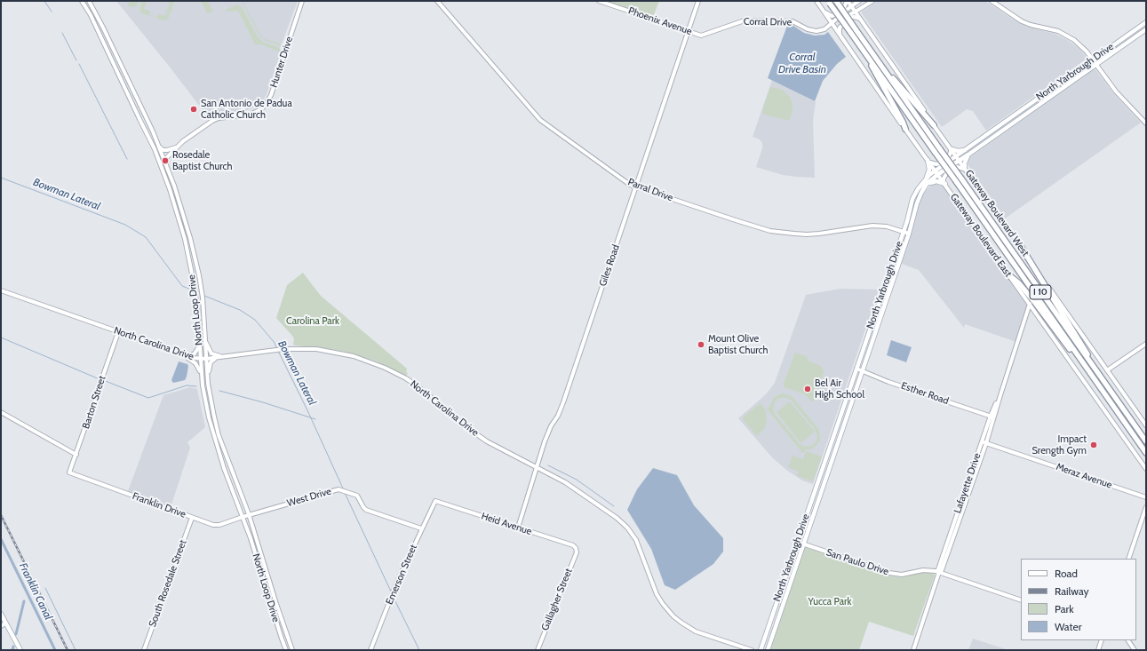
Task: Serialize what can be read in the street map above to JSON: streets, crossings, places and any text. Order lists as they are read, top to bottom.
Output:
{
  "streets": {
    "highway": ["I 10"],
    "main road": [
      "Phoenix Avenue",
      "Corral Drive",
      "Hunter Drive",
      "North Yarbrough Drive",
      "Parral Drive",
      "Gateway Boulevard West",
      "Gateway Boulevard East",
      "Giles Road",
      "North Loop Drive",
      "North Carolina Drive",
      "Esther Road",
      "Barton Street",
      "Meraz Avenue",
      "Lafayette Drive",
      "West Drive",
      "Franklin Drive",
      "Heid Avenue",
      "San Paulo Drive",
      "Emerson Street",
      "South Rosedale Street",
      "Gallagher Street"
    ]
  },
  "crossings": [
    ["Phoenix Avenue", "Corral Drive"],
    ["Phoenix Avenue", "Giles Road"],
    ["Corral Drive", "Gateway Boulevard East"],
    ["Hunter Drive", "North Loop Drive"],
    ["North Yarbrough Drive", "Parral Drive"],
    ["North Yarbrough Drive", "Gateway Boulevard West"],
    ["North Yarbrough Drive", "Gateway Boulevard East"],
    ["North Yarbrough Drive", "Esther Road"],
    ["North Yarbrough Drive", "San Paulo Drive"],
    ["Parral Drive", "Giles Road"],
    ["Gateway Boulevard East", "Lafayette Drive"],
    ["Giles Road", "North Carolina Drive"],
    ["Giles Road", "Heid Avenue"],
    ["North Loop Drive", "North Carolina Drive"],
    ["North Loop Drive", "West Drive"],
    ["North Loop Drive", "Franklin Drive"],
    ["North Carolina Drive", "Barton Street"],
    ["Esther Road", "Lafayette Drive"],
    ["Barton Street", "Franklin Drive"],
    ["Meraz Avenue", "Lafayette Drive"],
    ["Lafayette Drive", "San Paulo Drive"],
    ["West Drive", "Franklin Drive"],
    ["West Drive", "Emerson Street"],
    ["Franklin Drive", "South Rosedale Street"],
    ["Heid Avenue", "Emerson Street"],
    ["Heid Avenue", "Gallagher Street"]
  ],
  "water": ["Corral Drive Basin", "Bowman Lateral", "Franklin Canal"],
  "parks": ["Carolina Park", "Yucca Park"],
  "places": [
    "San Antonio de Padua Catholic Church",
    "Rosedale Baptist Church",
    "Mount Olive Baptist Church",
    "Bel Air High School",
    "Impact Srength Gym"
  ],
  "legend": [
    "Road",
    "Railway",
    "Park",
    "Water"
  ]
}
